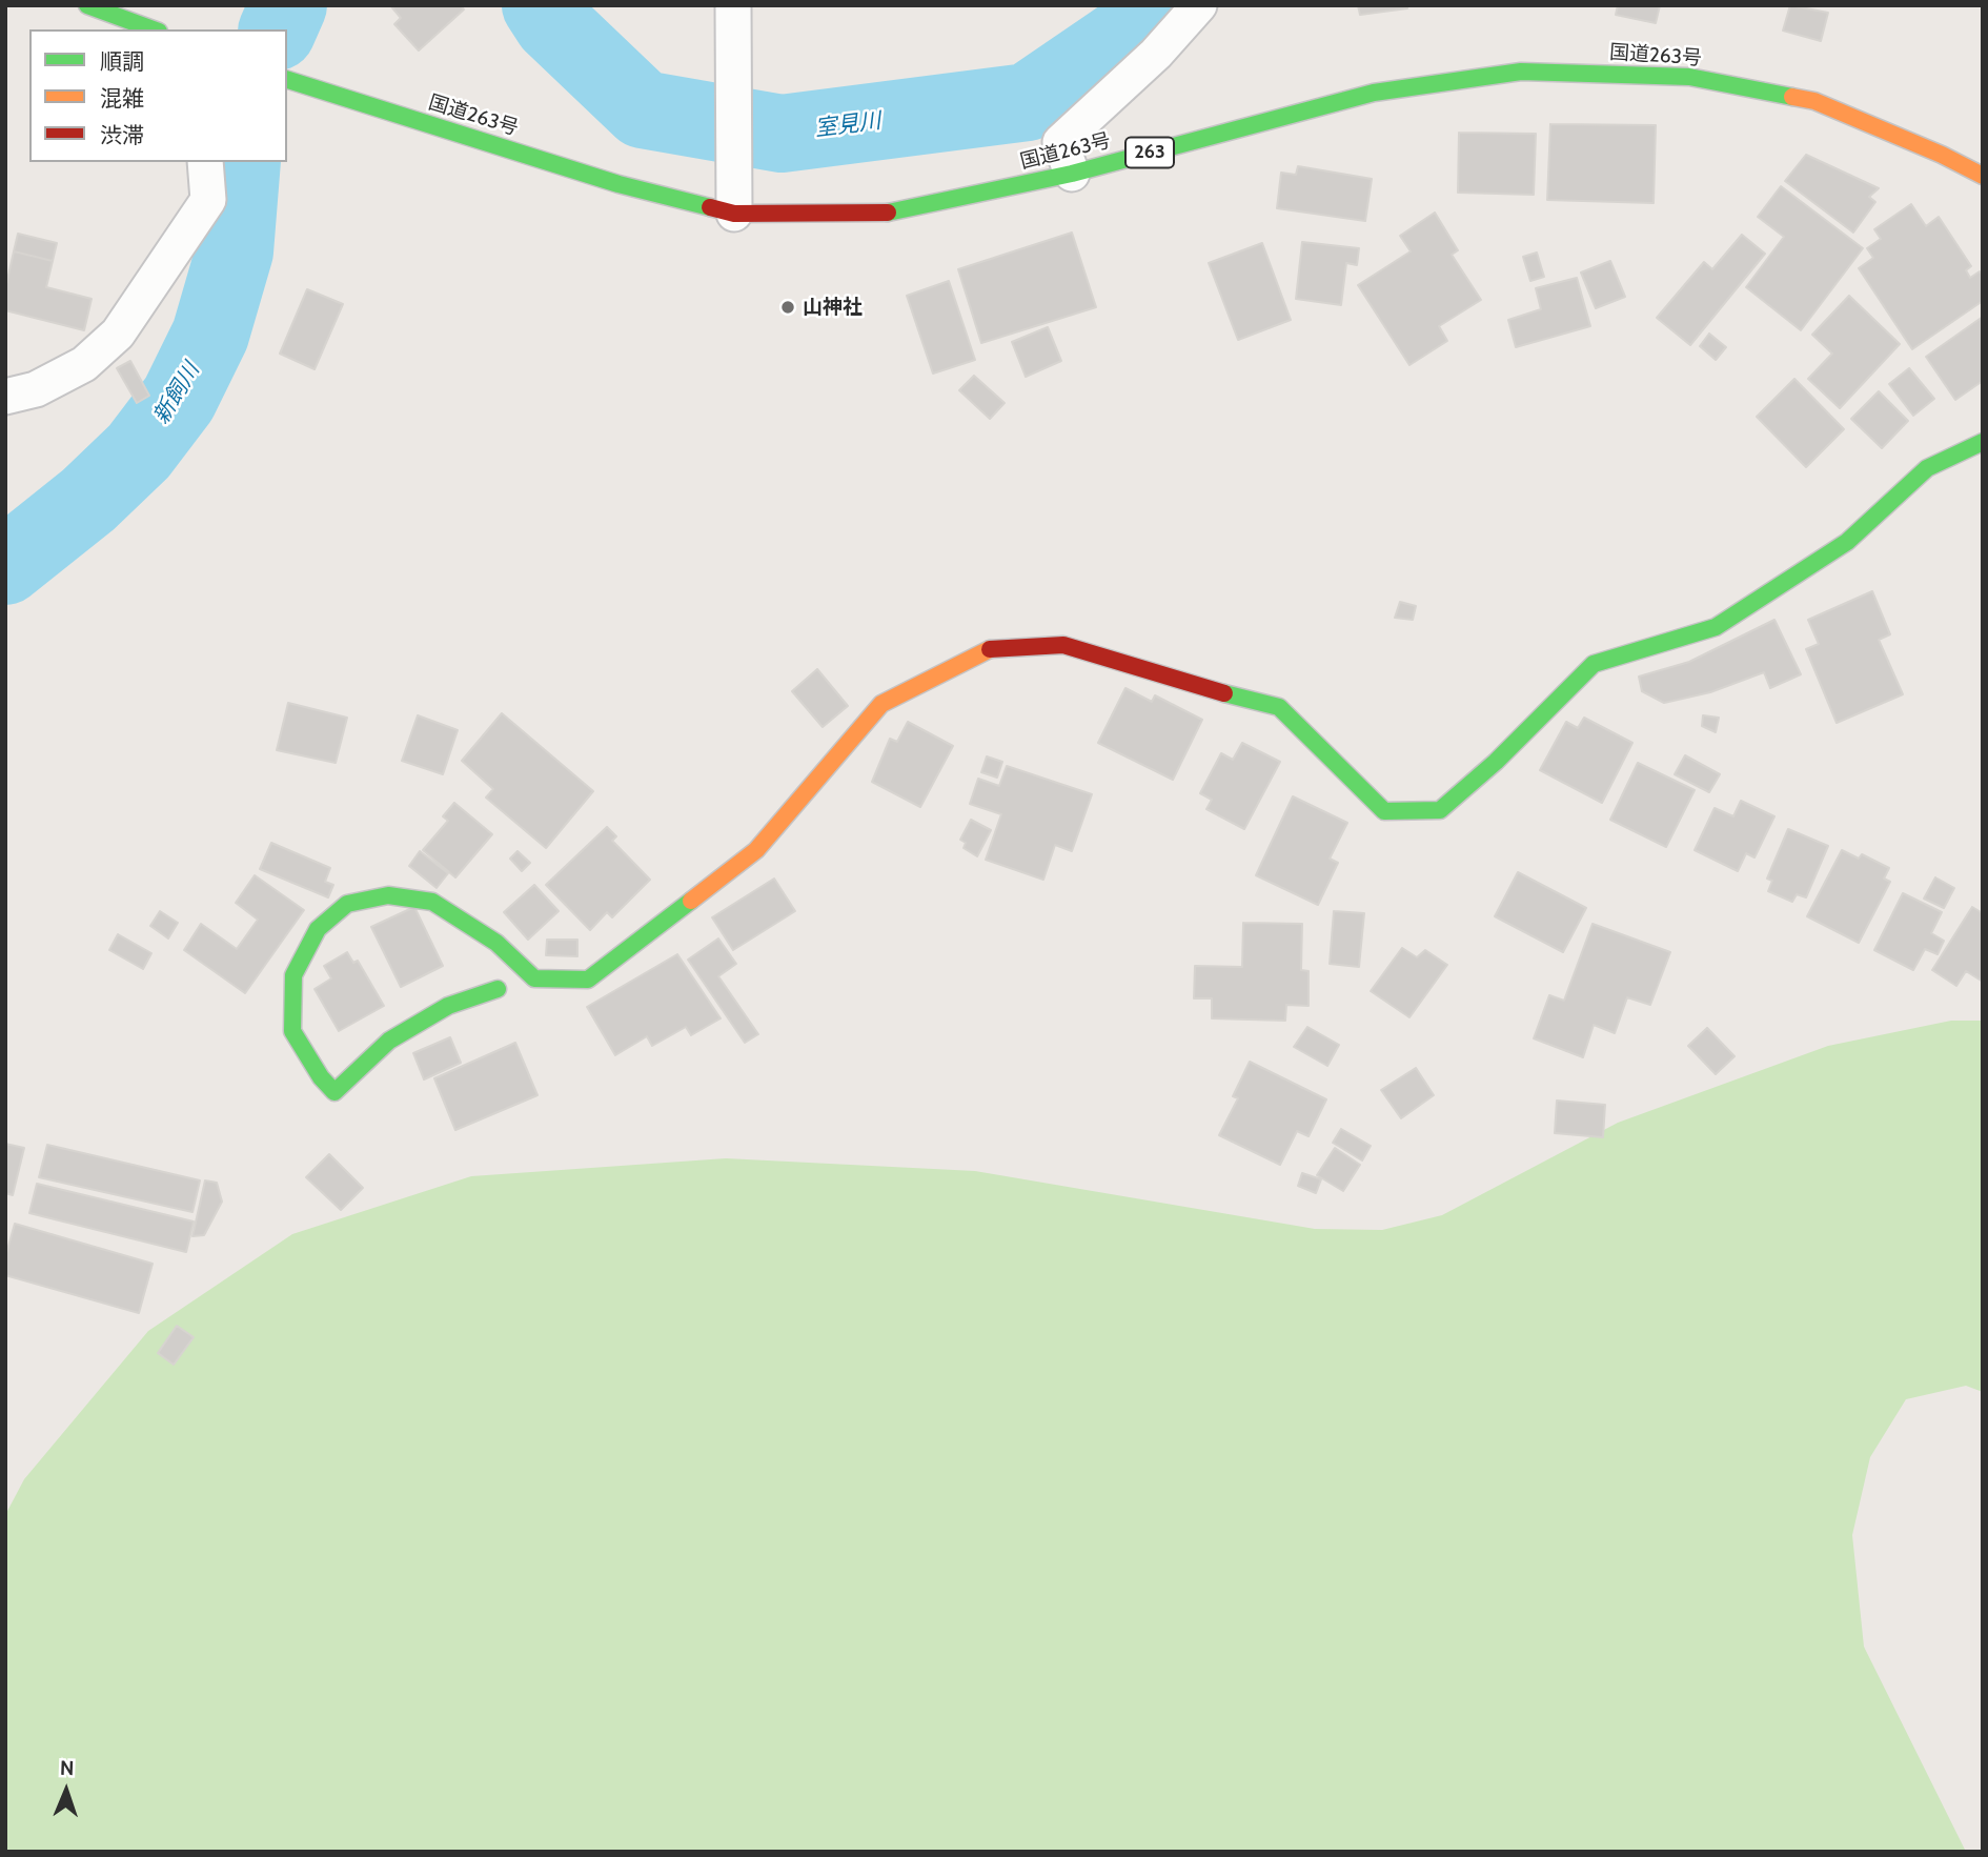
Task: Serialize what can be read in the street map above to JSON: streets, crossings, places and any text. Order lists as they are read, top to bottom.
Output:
{
  "streets": {
    "main road": ["国道263号", "263"]
  },
  "water": ["室見川", "新飼川"],
  "places": ["山神社"],
  "legend": ["順調", "混雑", "渋滞"],
  "north": "top"
}
